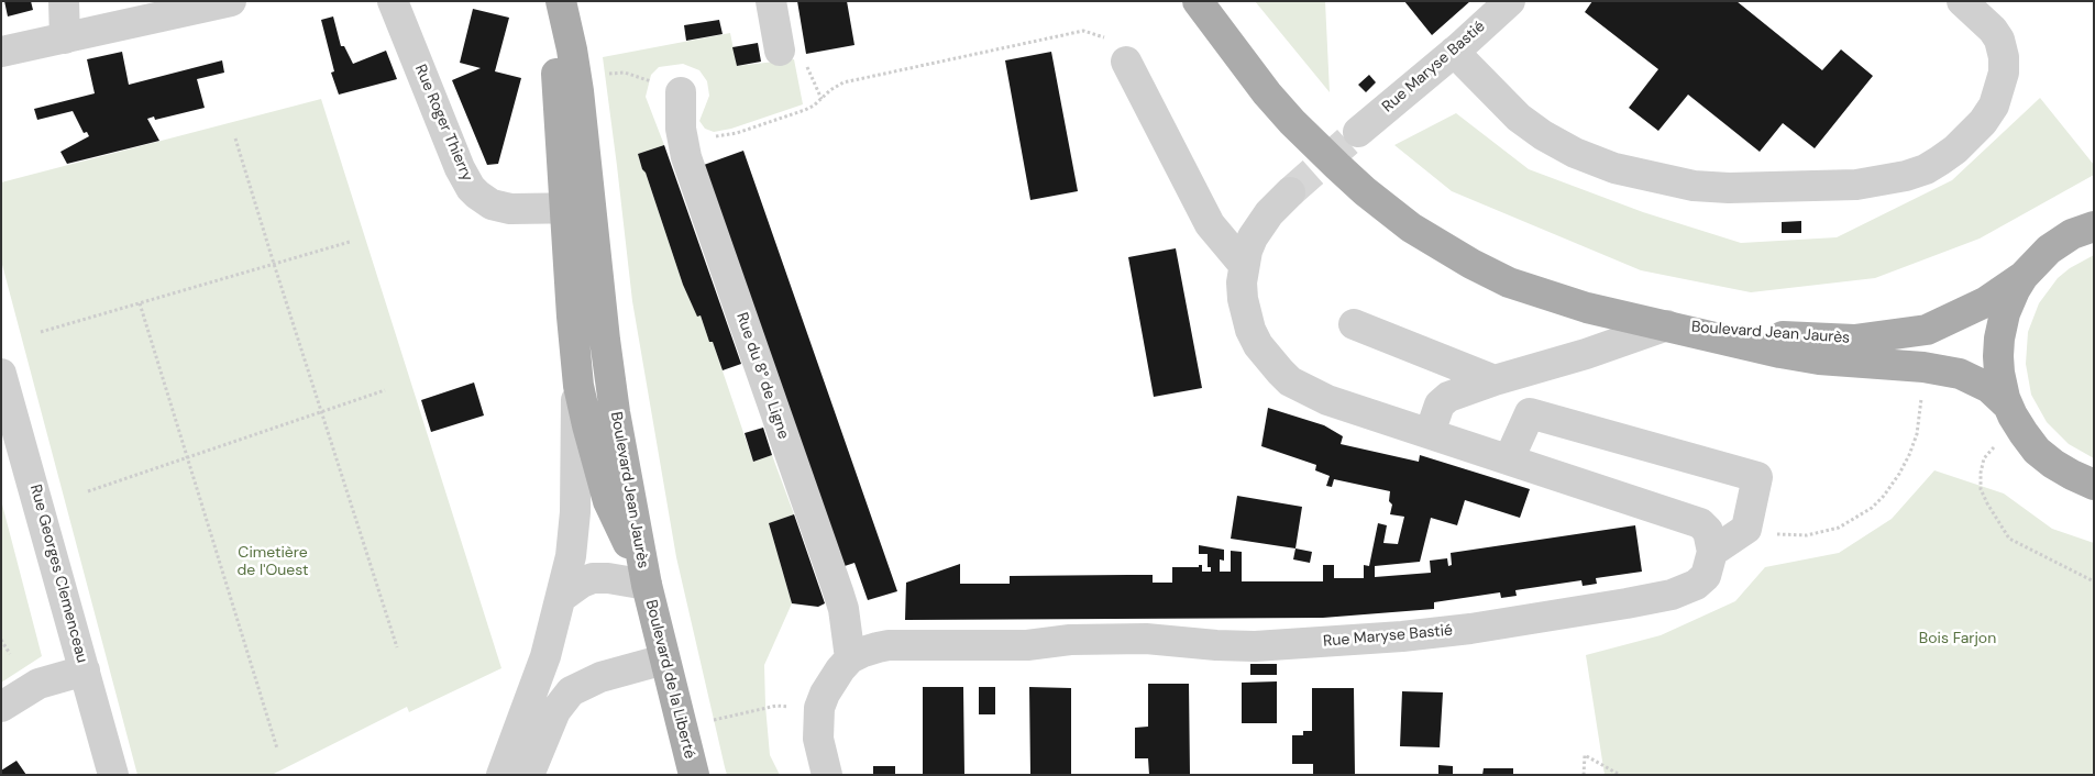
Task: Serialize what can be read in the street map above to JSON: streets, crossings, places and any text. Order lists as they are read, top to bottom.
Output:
{
  "streets": {
    "main road": ["Boulevard Jean Jaurès", "Boulevard de la Liberté"],
    "street": [
      "Rue Maryse Bastié",
      "Rue Roger Thierry",
      "Rue du 8° de Ligne",
      "Rue Georges Clemenceau"
    ]
  },
  "crossings": [
    ["Rue Maryse Bastié", "Rue du 8° de Ligne"],
    ["Rue Roger Thierry", "Boulevard Jean Jaurès"],
    ["Boulevard Jean Jaurès", "Boulevard de la Liberté"]
  ],
  "parks": ["Cimetière de l'Ouest", "Bois Farjon"]
}
